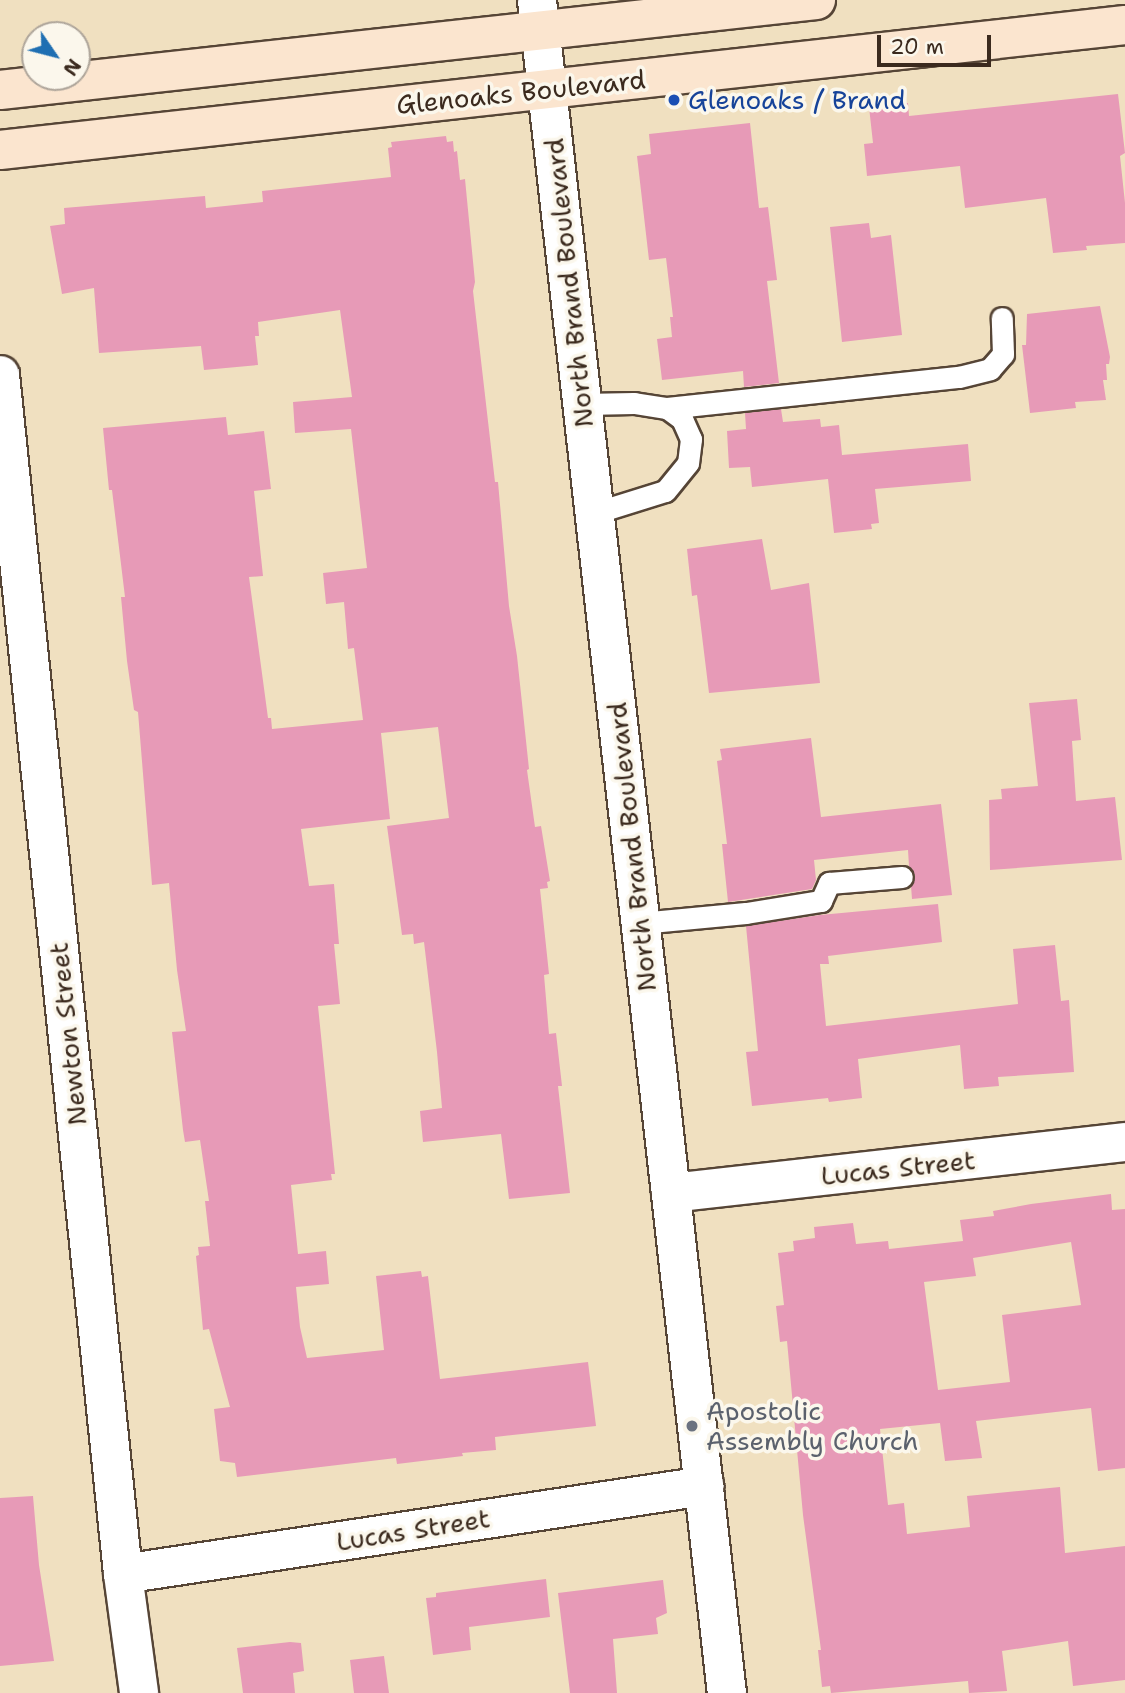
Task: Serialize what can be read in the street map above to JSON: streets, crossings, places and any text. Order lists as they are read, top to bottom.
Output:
{
  "streets": {
    "main road": ["Glenoaks Boulevard"],
    "street": ["North Brand Boulevard", "Newton Street", "Lucas Street"]
  },
  "crossings": [
    ["Glenoaks Boulevard", "North Brand Boulevard"],
    ["North Brand Boulevard", "Lucas Street"],
    ["Newton Street", "Lucas Street"]
  ],
  "places": ["Glenoaks / Brand", "Apostolic Assembly Church"],
  "scale_bar": "20 m",
  "north": "bottom right"
}
